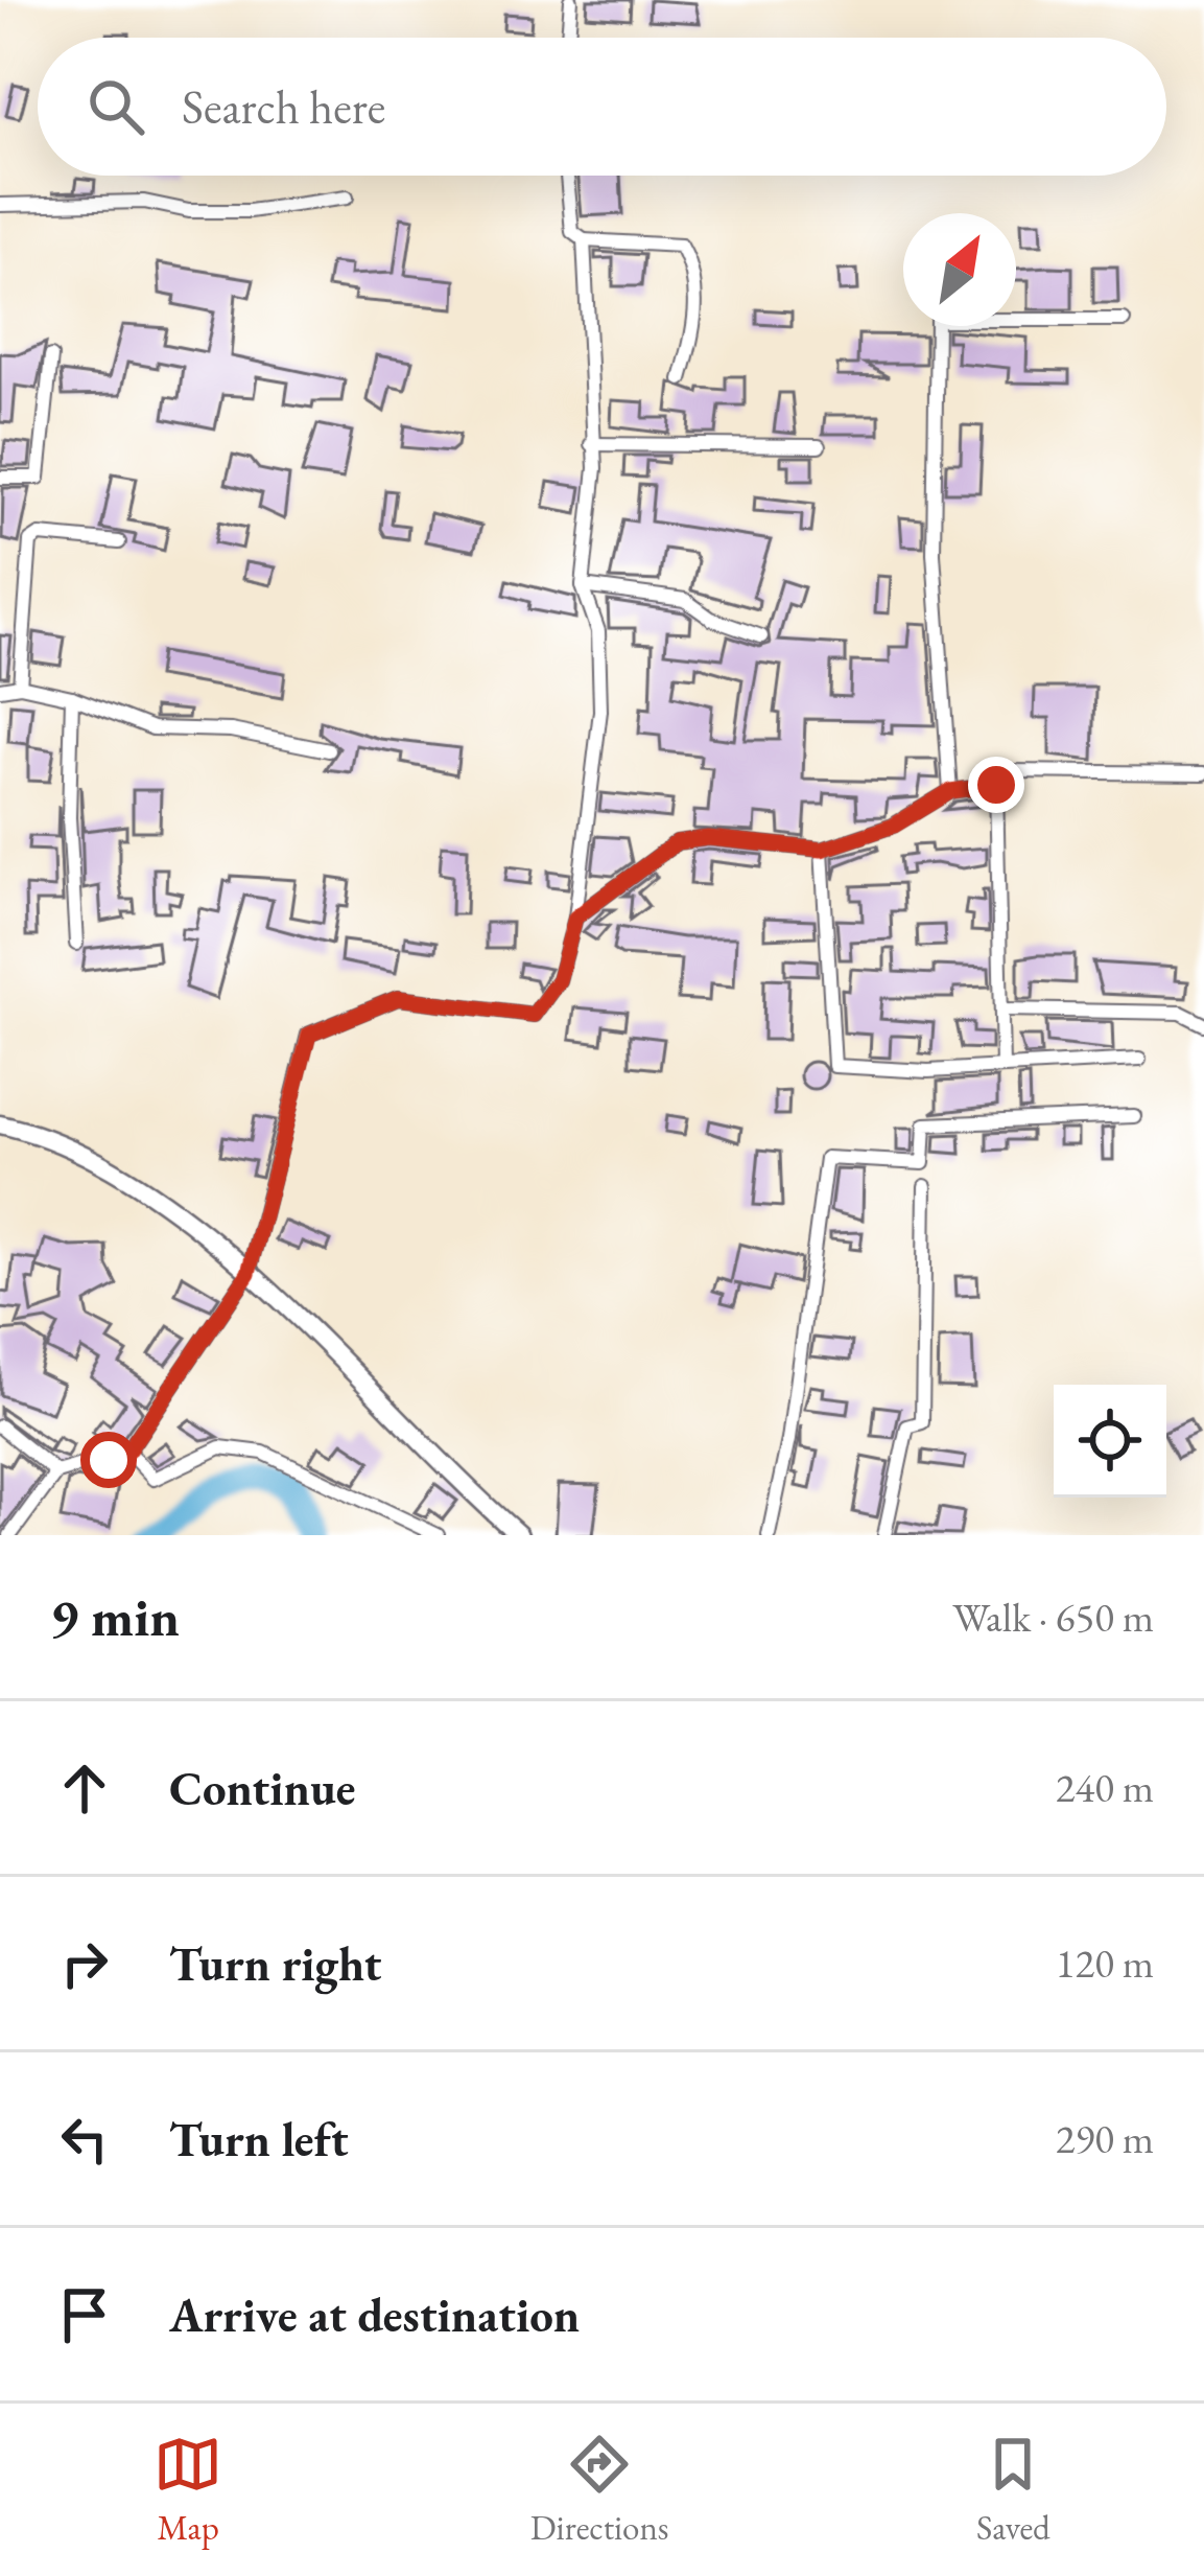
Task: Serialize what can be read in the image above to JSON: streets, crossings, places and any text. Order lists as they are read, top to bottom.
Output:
{
  "north": "top right",
  "page": {
    "search": "Search here",
    "heading": ["9 min", "Walk · 650 m"],
    "list": [
      ["Continue", "240 m"],
      ["Turn right", "120 m"],
      ["Turn left", "290 m"],
      "Arrive at destination"
    ],
    "nav": ["Map", "Directions", "Saved"]
  }
}
